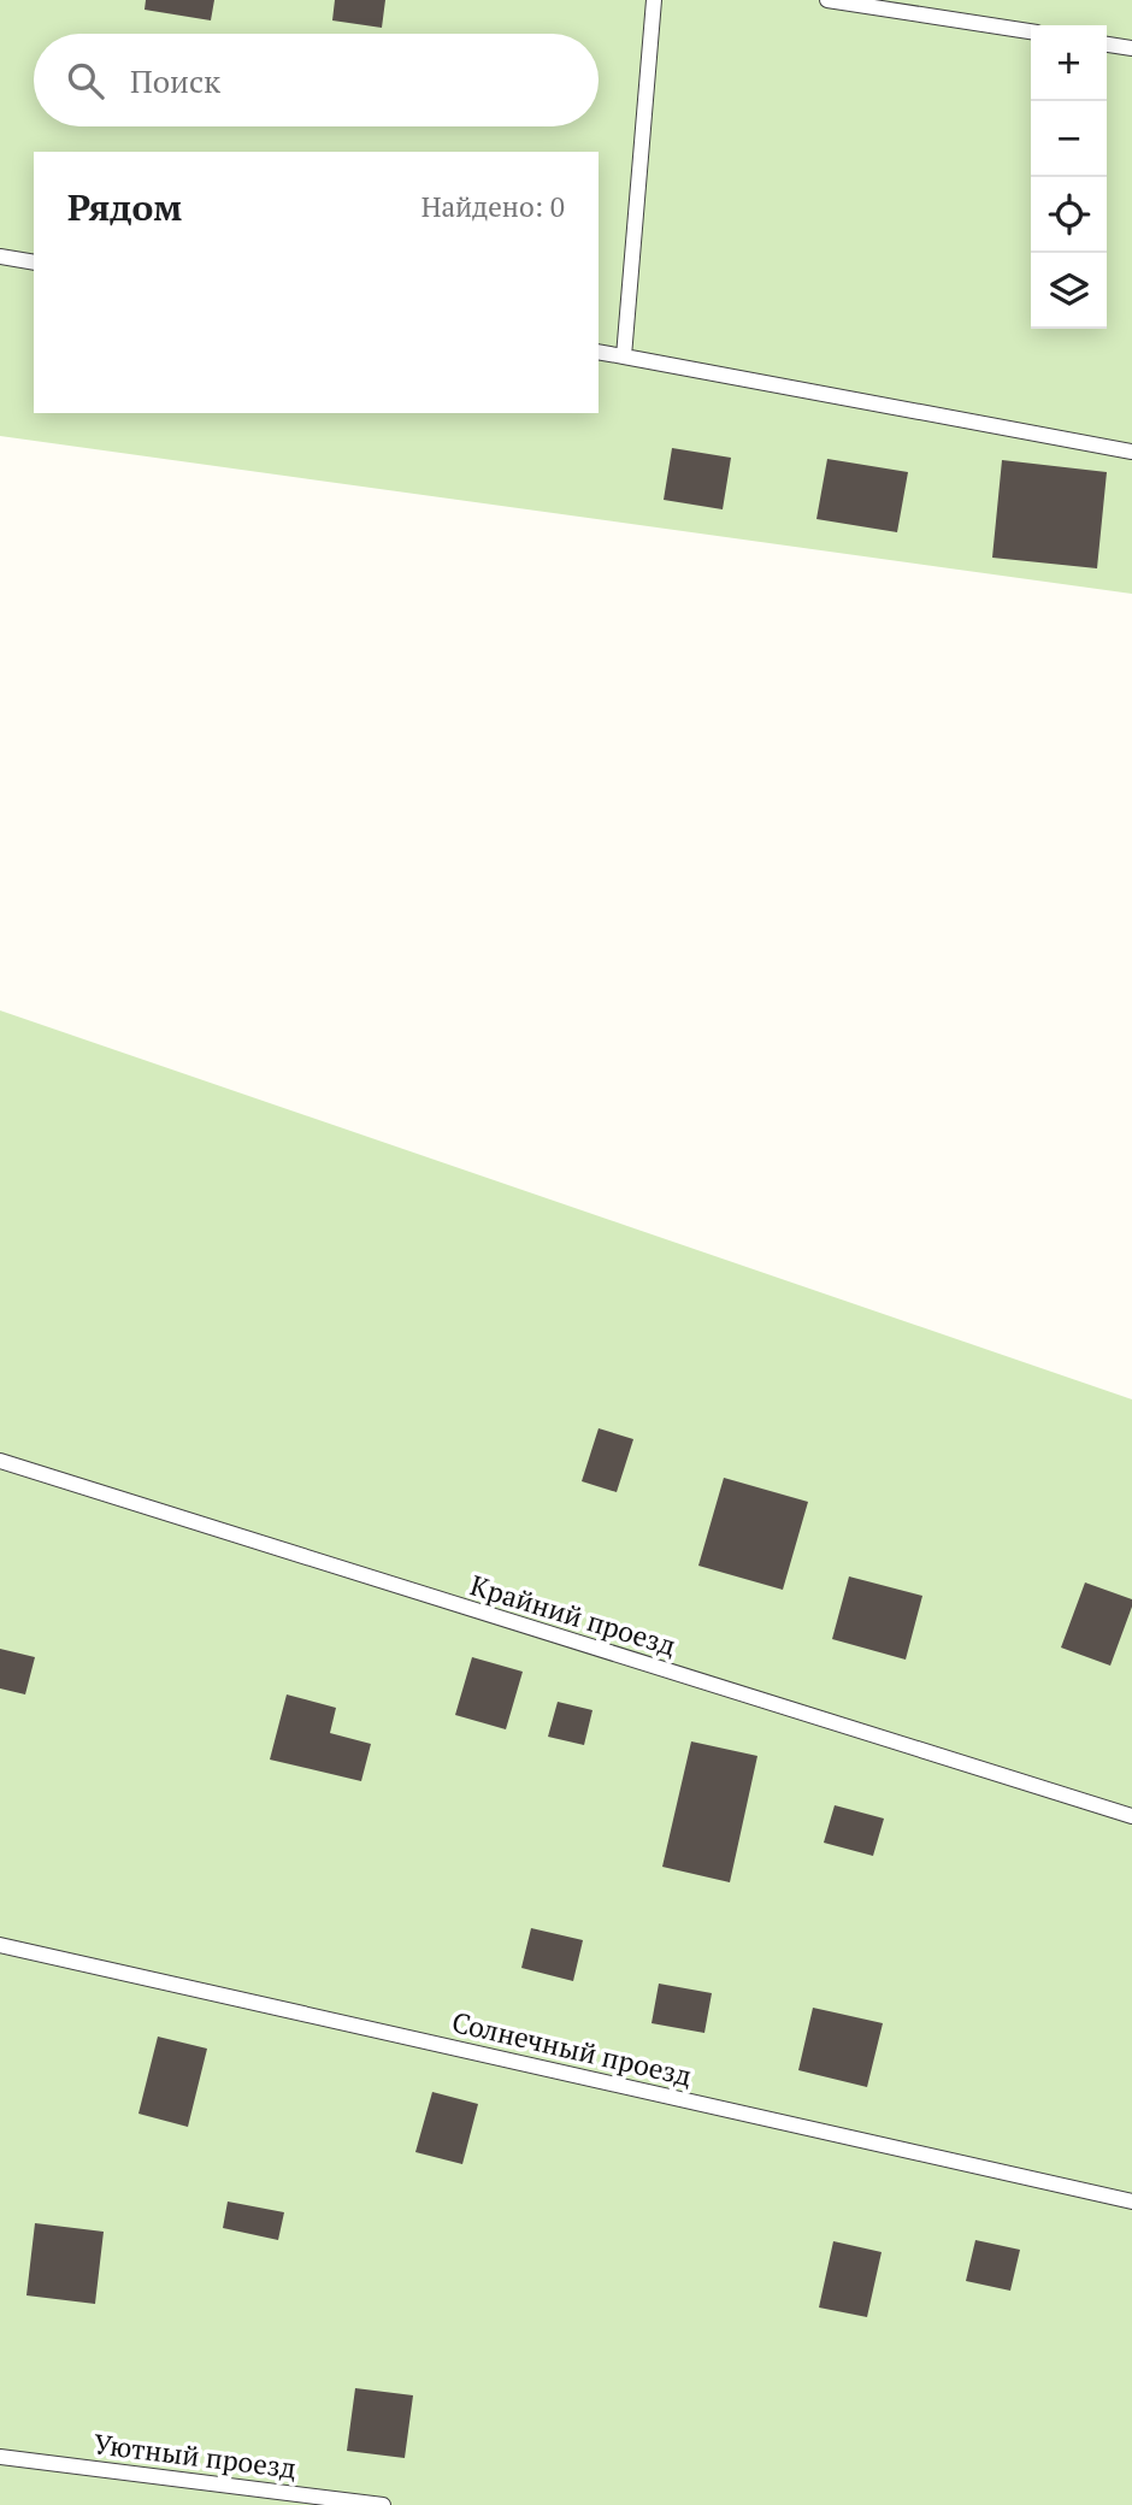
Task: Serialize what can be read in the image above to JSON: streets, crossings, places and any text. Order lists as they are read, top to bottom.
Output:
{
  "streets": {
    "lane": ["Крайний проезд", "Солнечный проезд", "Уютный проезд"]
  },
  "page": {
    "map_buttons": ["+", "−"],
    "search": "Поиск",
    "heading": ["Рядом", "Найдено: 0"]
  }
}
